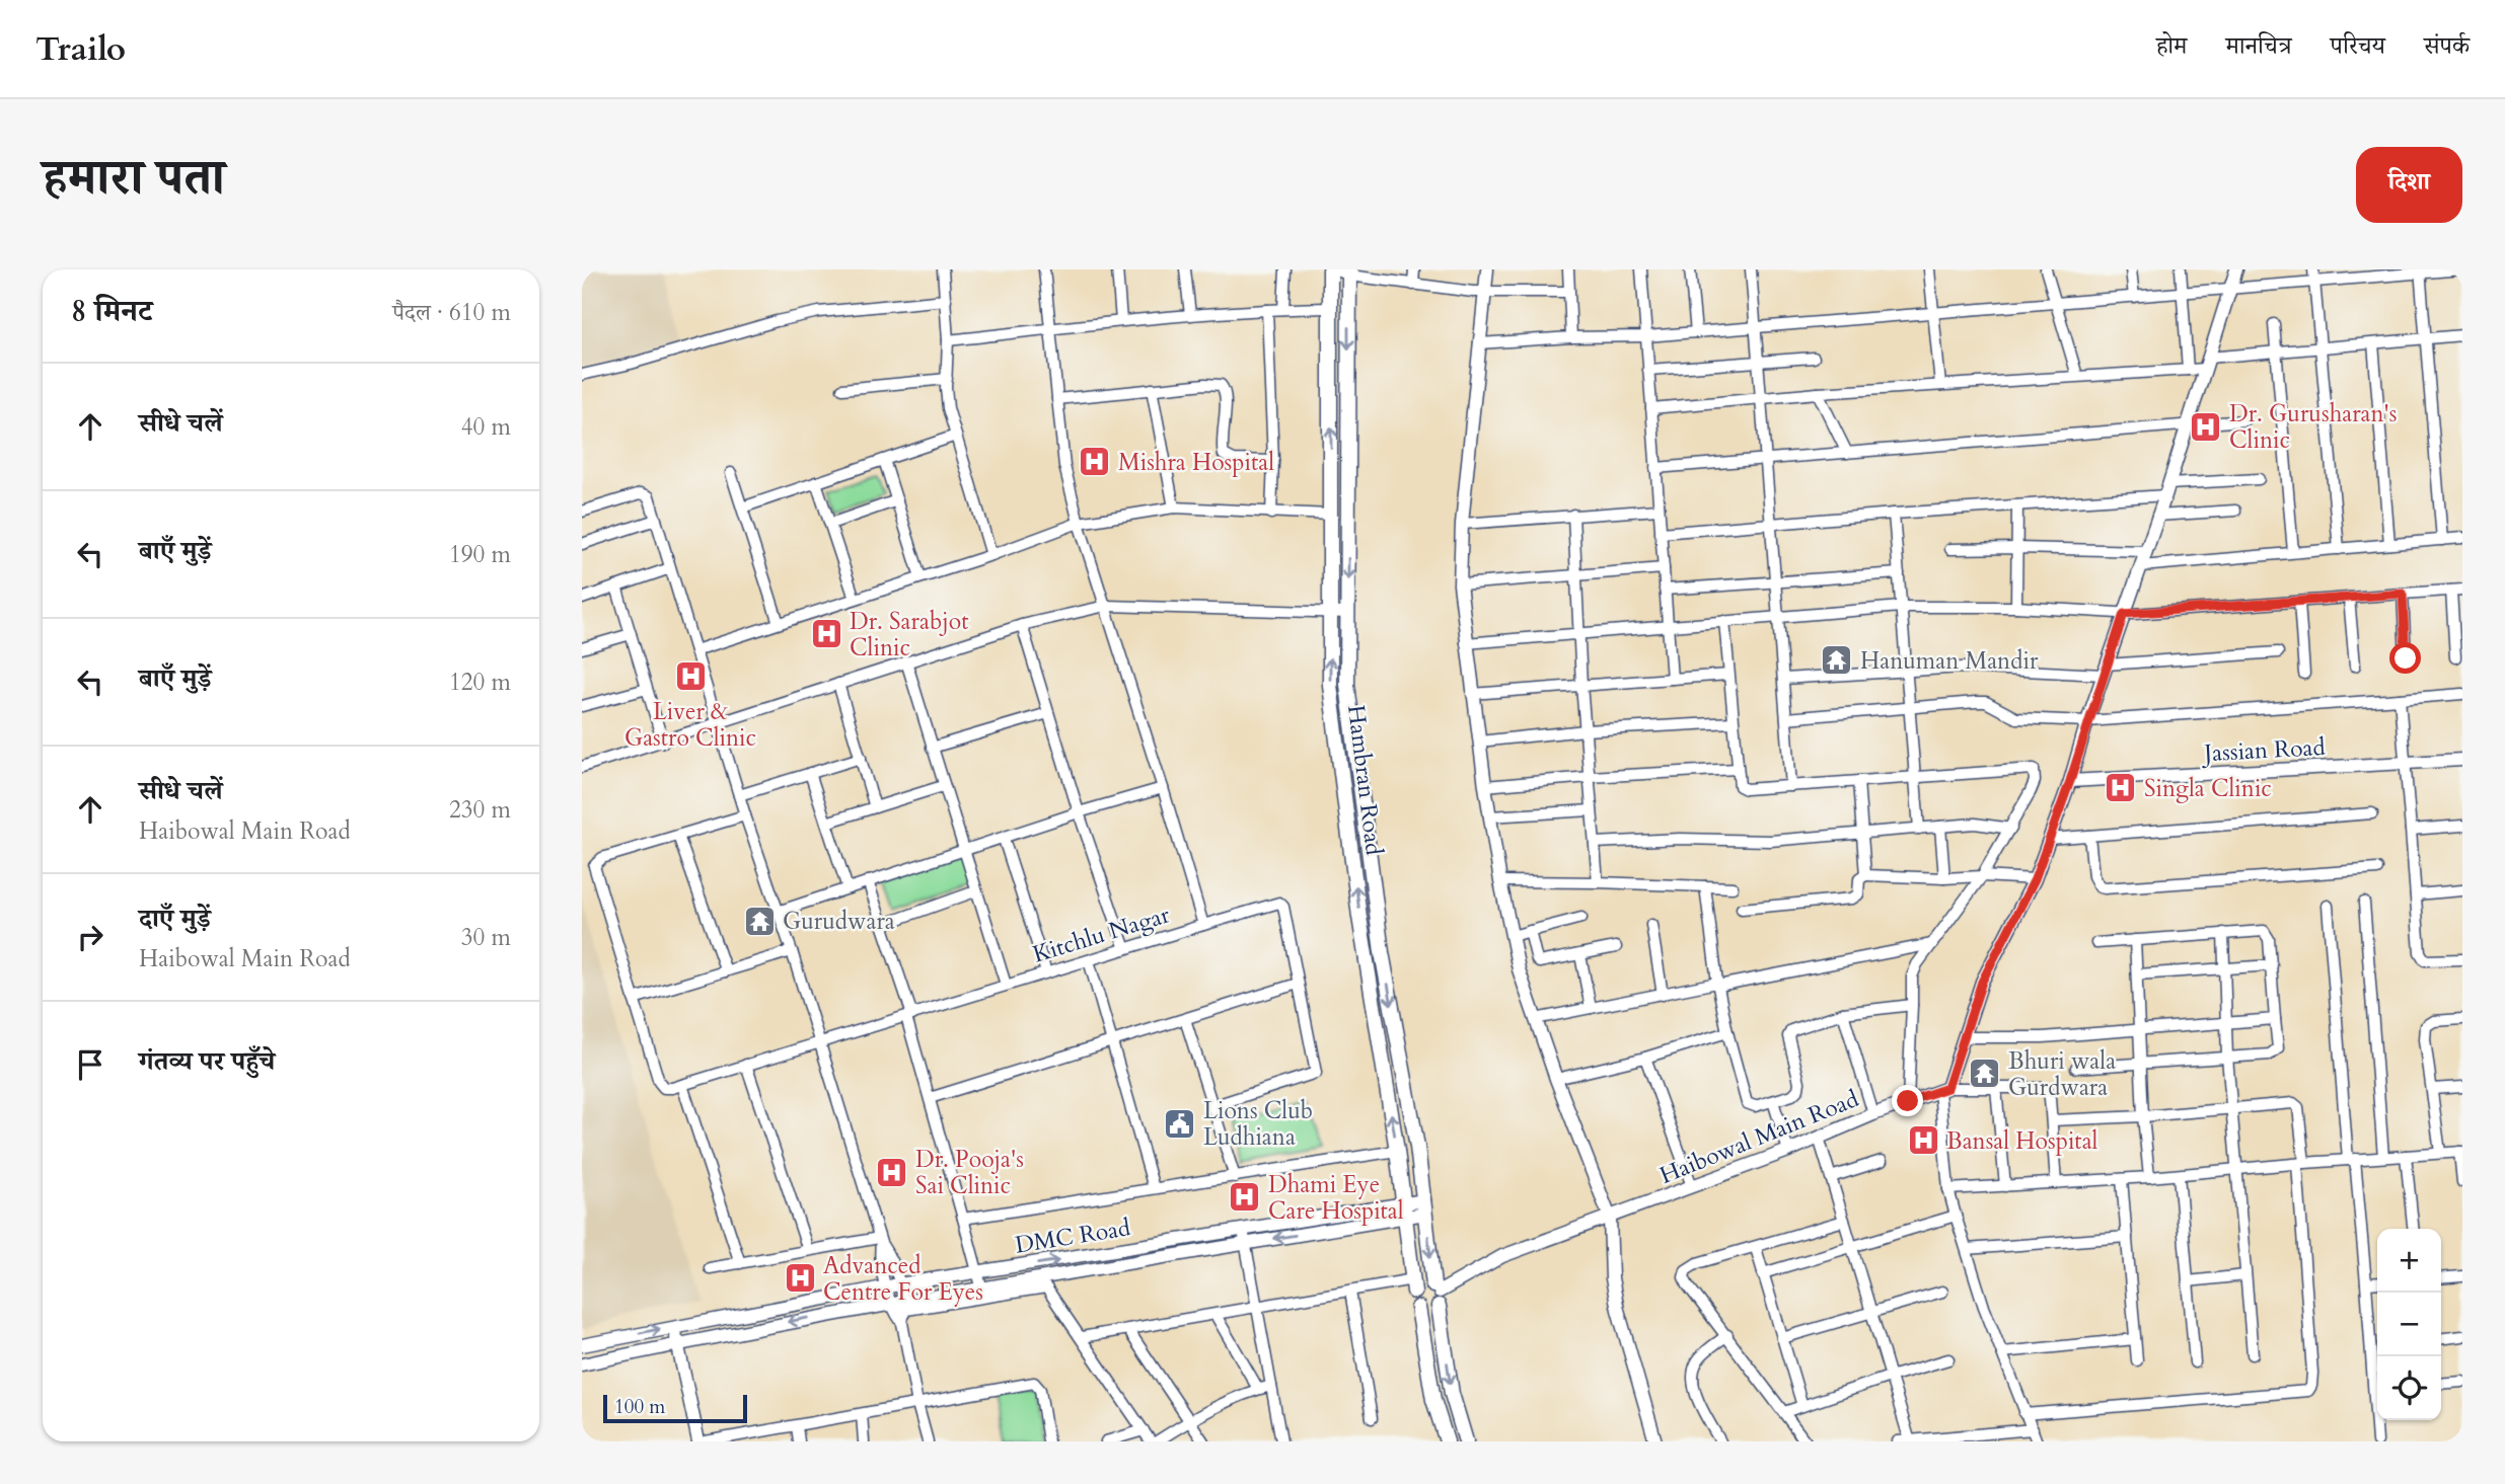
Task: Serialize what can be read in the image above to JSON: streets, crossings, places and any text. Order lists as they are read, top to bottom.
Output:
{
  "streets": {
    "main road": ["Hambran Road"],
    "street": [
      "Jassian Road",
      "Kitchlu Nagar",
      "Haibowal Main Road",
      "DMC Road"
    ]
  },
  "crossings": [
    ["Hambran Road", "Haibowal Main Road"],
    ["Hambran Road", "DMC Road"]
  ],
  "places": {
    "hospital": [
      "Dr. Gurusharan's Clinic",
      "Mishra Hospital",
      "Dr. Sarabjot Clinic",
      "Liver & Gastro Clinic",
      "Singla Clinic",
      "Bansal Hospital",
      "Dr. Pooja's Sai Clinic",
      "Dhami Eye Care Hospital",
      "Advanced Centre For Eyes"
    ],
    "temple": ["Hanuman Mandir", "Gurudwara", "Bhuri wala Gurdwara"],
    "public building": ["Lions Club Ludhiana"]
  },
  "scale_bar": "100 m",
  "page": {
    "header": "Trailo",
    "nav": [
      "होम",
      "मानचित्र",
      "परिचय",
      "संपर्क"
    ],
    "title": "हमारा पता",
    "buttons": "दिशा",
    "heading": ["8 मिनट", "पैदल · 610 m"],
    "list": [
      ["सीधे चलें", "40 m"],
      ["बाएँ मुड़ें", "190 m"],
      ["बाएँ मुड़ें", "120 m"],
      ["सीधे चलें", "Haibowal Main Road", "230 m"],
      ["दाएँ मुड़ें", "Haibowal Main Road", "30 m"],
      "गंतव्य पर पहुँचे"
    ],
    "map_buttons": ["+", "−"],
    "scale": "100 m"
  }
}
